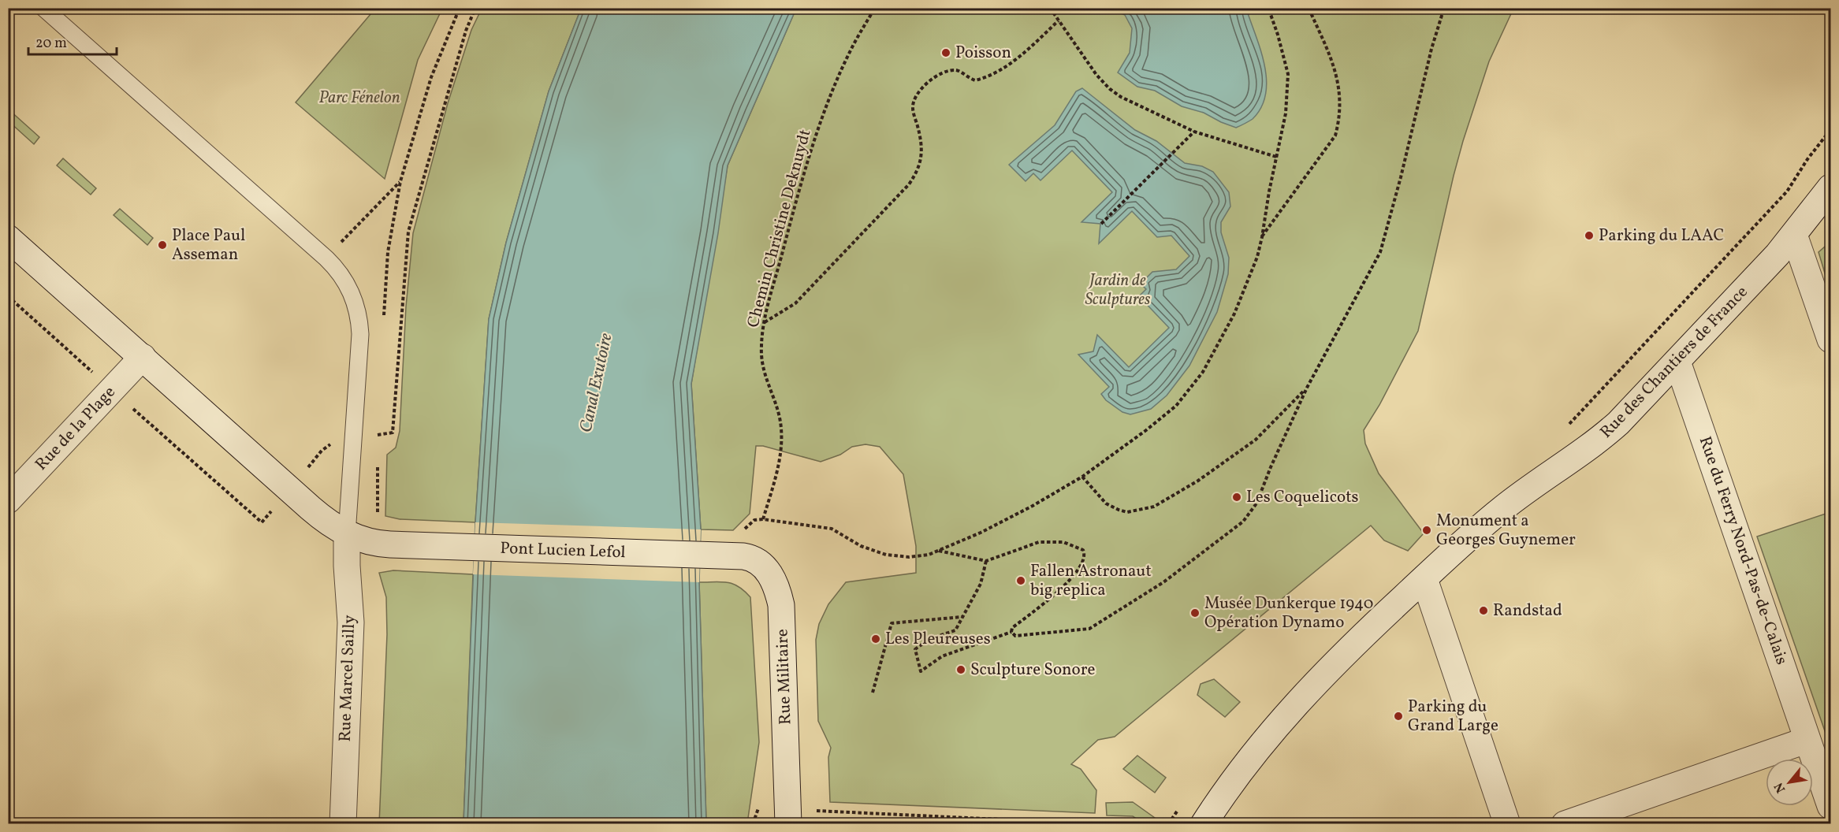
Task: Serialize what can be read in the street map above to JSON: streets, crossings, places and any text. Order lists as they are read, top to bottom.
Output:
{
  "streets": {
    "street": [
      "Rue des Chantiers de France",
      "Rue de la Plage",
      "Pont Lucien Lefol",
      "Rue du Ferry Nord-Pas-de-Calais",
      "Rue Militaire",
      "Rue Marcel Sailly"
    ],
    "path": ["Chemin Christine Deknuydt"]
  },
  "crossings": [
    ["Rue des Chantiers de France", "Rue du Ferry Nord-Pas-de-Calais"],
    ["Pont Lucien Lefol", "Rue Militaire"],
    ["Pont Lucien Lefol", "Rue Marcel Sailly"]
  ],
  "water": ["Canal Exutoire"],
  "parks": ["Parc Fénelon", "Jardin de Sculptures"],
  "places": [
    "Poisson",
    "Parking du LAAC",
    "Place Paul Asseman",
    "Les Coquelicots",
    "Monument a Georges Guynemer",
    "Fallen Astronaut big replica",
    "Randstad",
    "Musée Dunkerque 1940 Opération Dynamo",
    "Les Pleureuses",
    "Sculpture Sonore",
    "Parking du Grand Large"
  ],
  "scale_bar": "20 m",
  "north": "bottom left"
}
